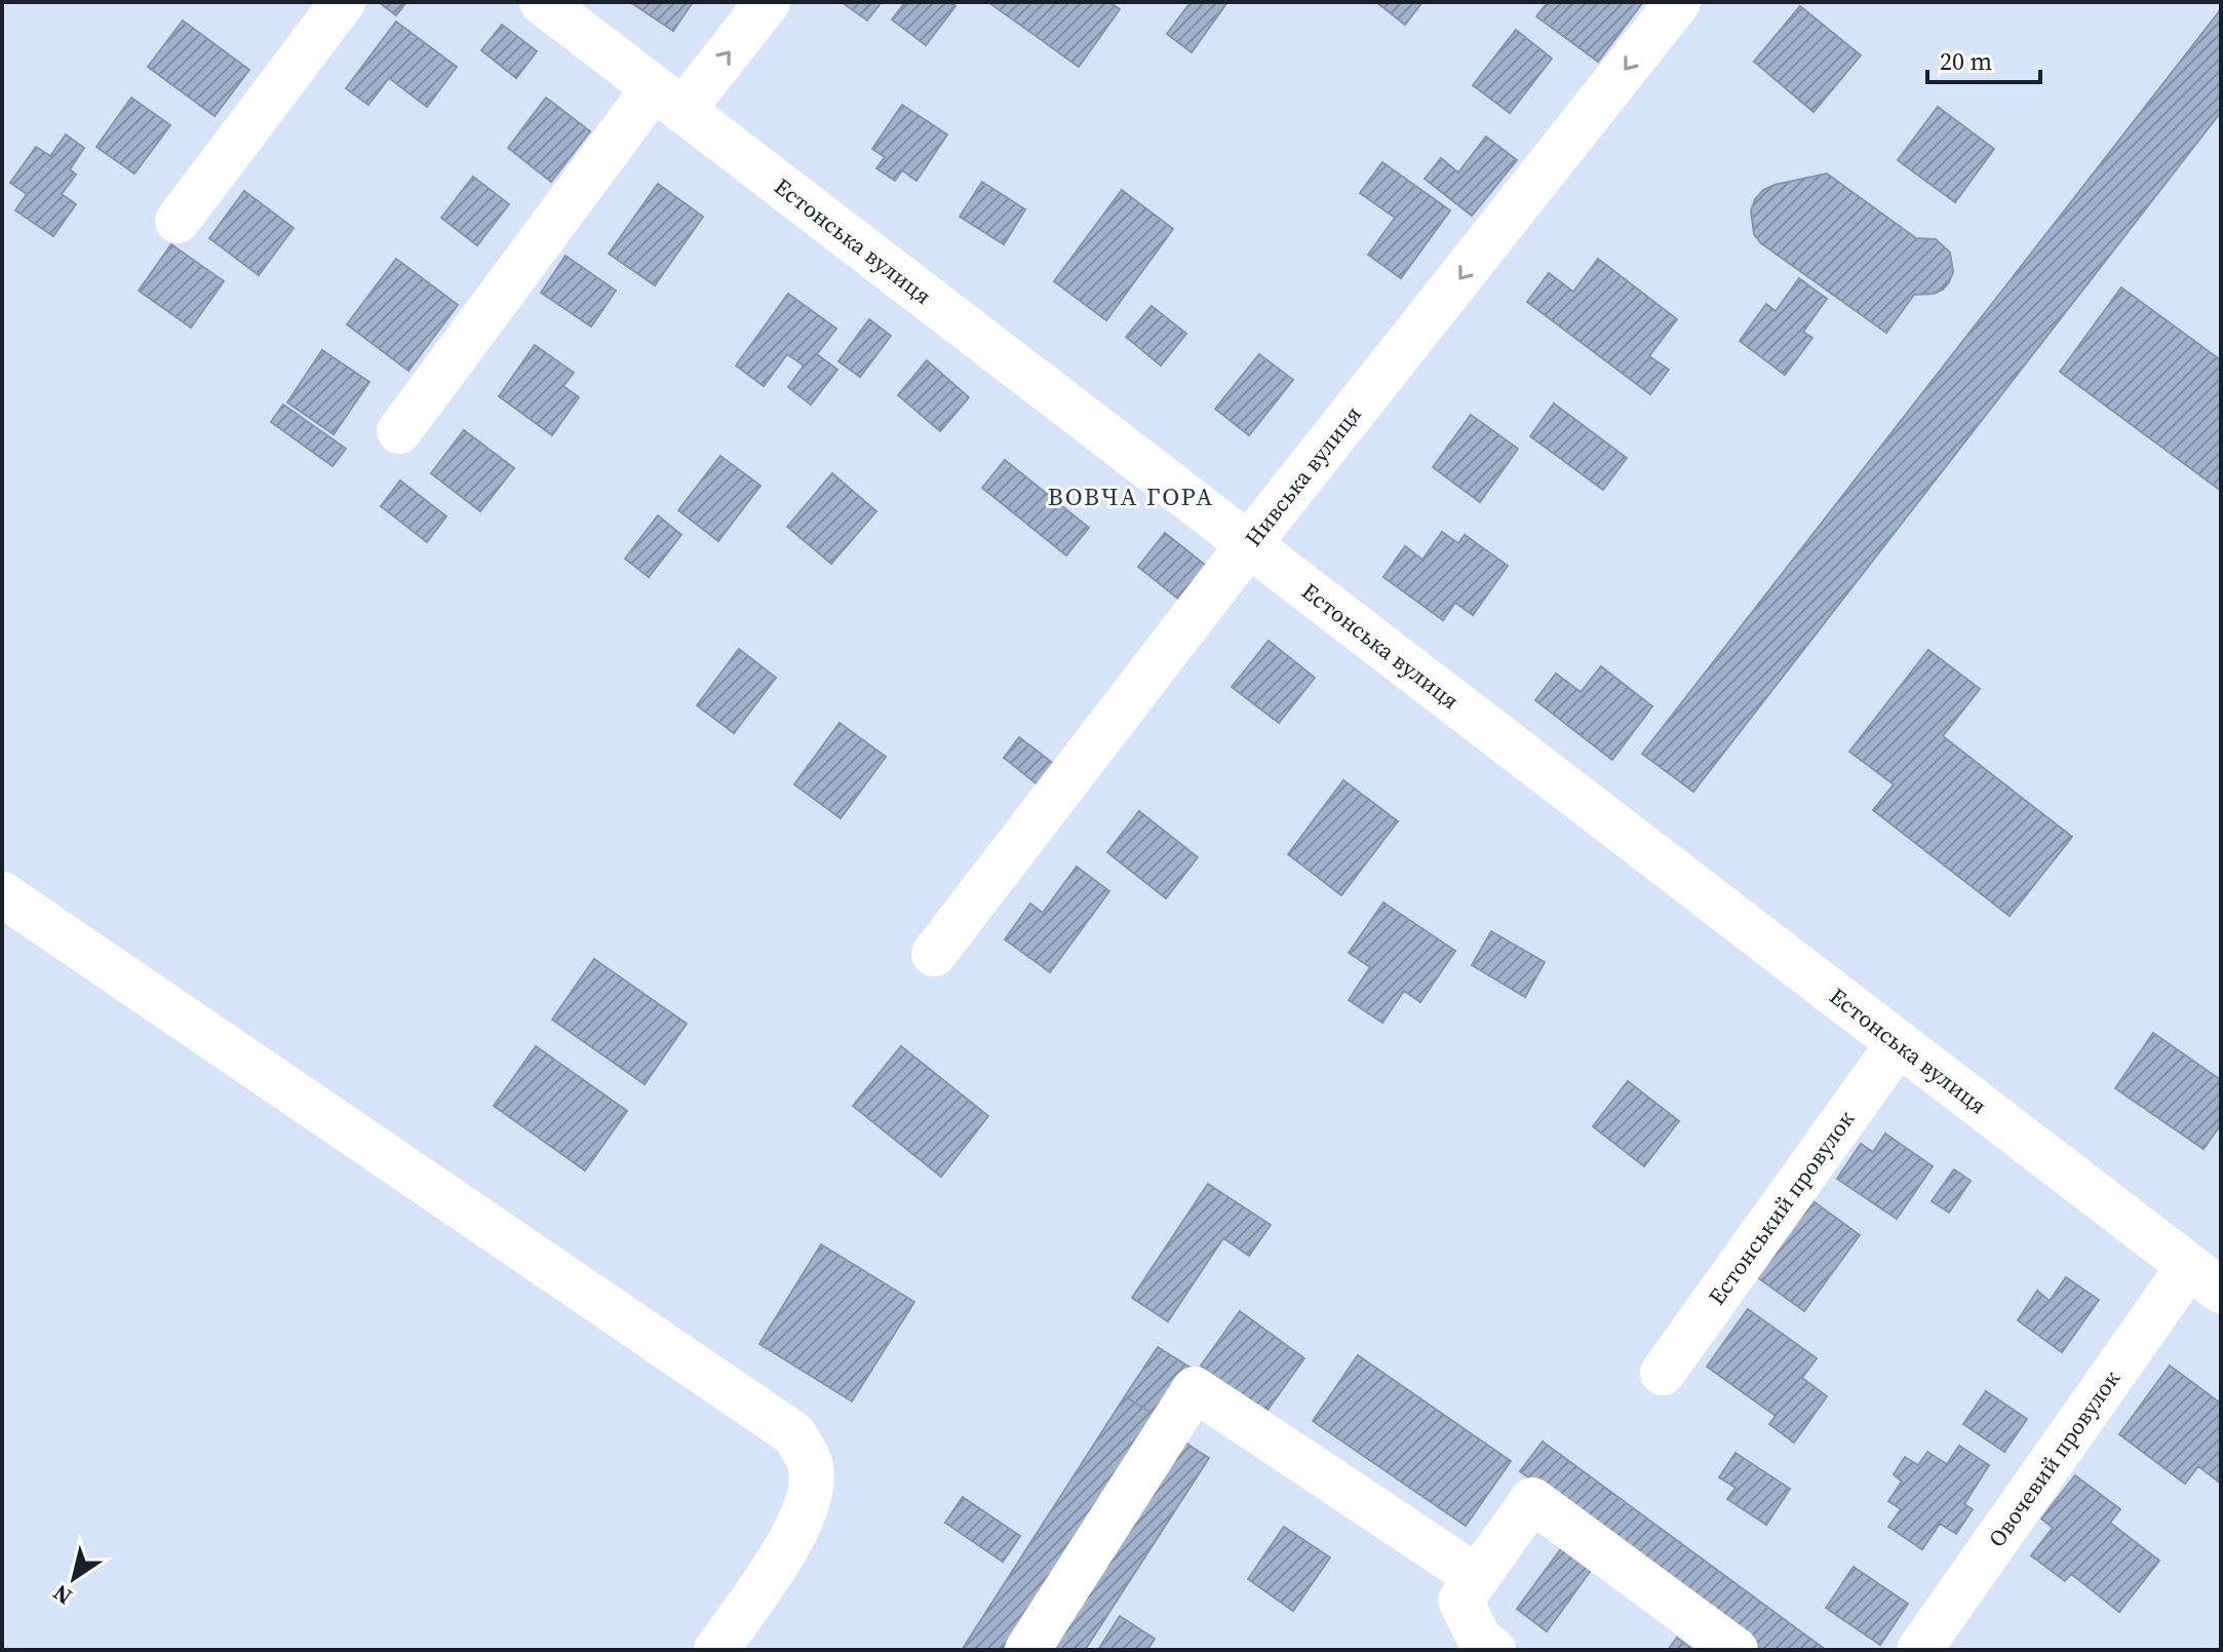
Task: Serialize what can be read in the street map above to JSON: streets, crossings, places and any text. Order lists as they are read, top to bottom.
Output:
{
  "streets": {
    "street": [
      "Естонська вулиця",
      "Нивська вулиця",
      "Естонський провулок",
      "Овочевий провулок"
    ]
  },
  "crossings": [
    ["Естонська вулиця", "Нивська вулиця"],
    ["Естонська вулиця", "Естонський провулок"],
    ["Естонська вулиця", "Овочевий провулок"]
  ],
  "one_way": ["Нивська вулиця"],
  "districts": ["ВОВЧА ГОРА"],
  "scale_bar": "20 m",
  "north": "bottom left"
}
